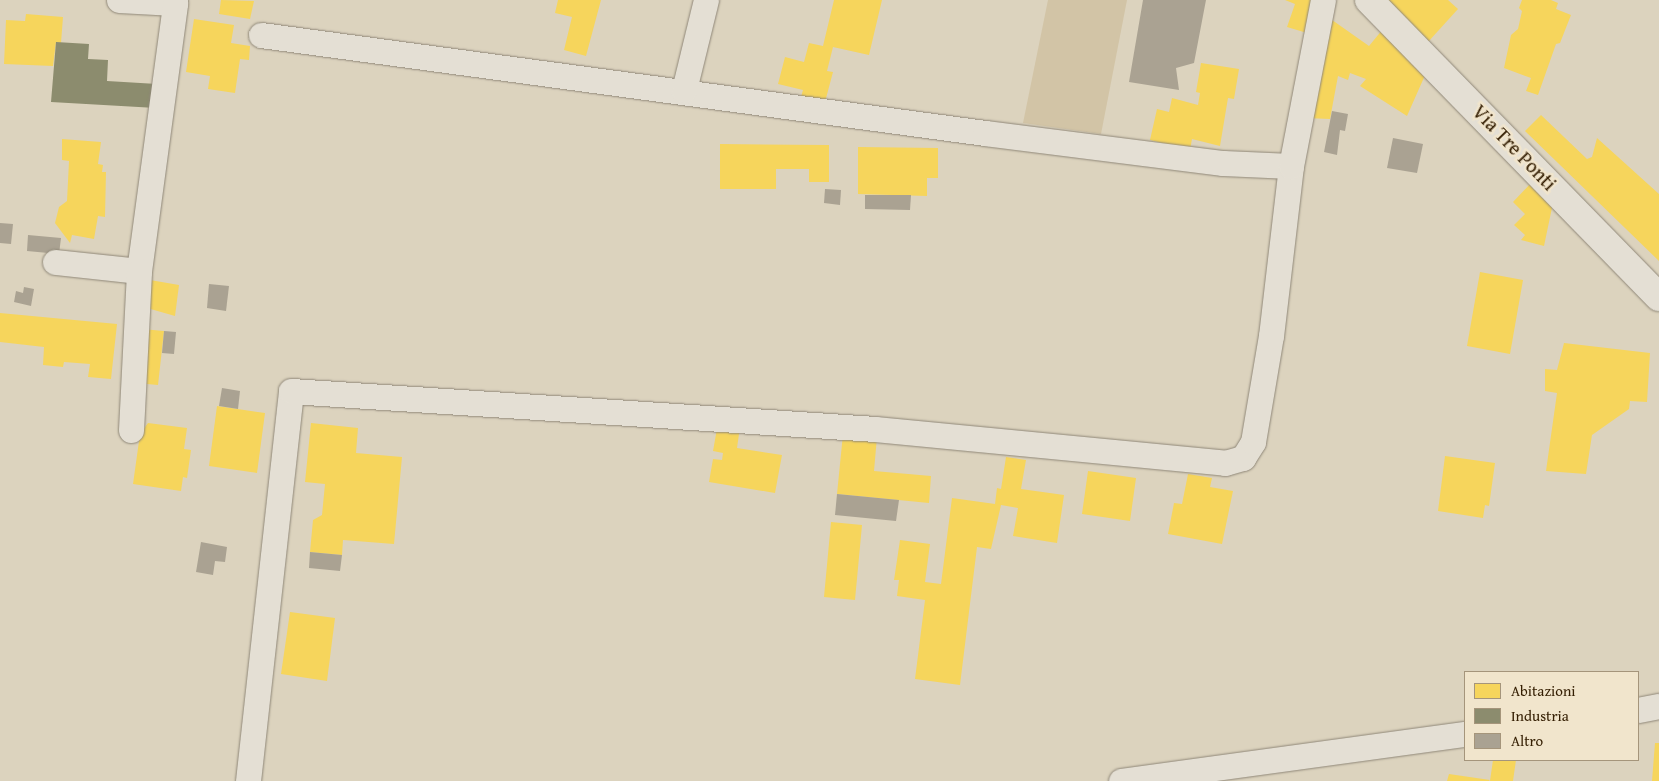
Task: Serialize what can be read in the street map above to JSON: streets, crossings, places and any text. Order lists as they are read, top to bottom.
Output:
{
  "streets": {
    "street": ["Via Tre Ponti"]
  },
  "legend": ["Abitazioni", "Industria", "Altro"]
}
